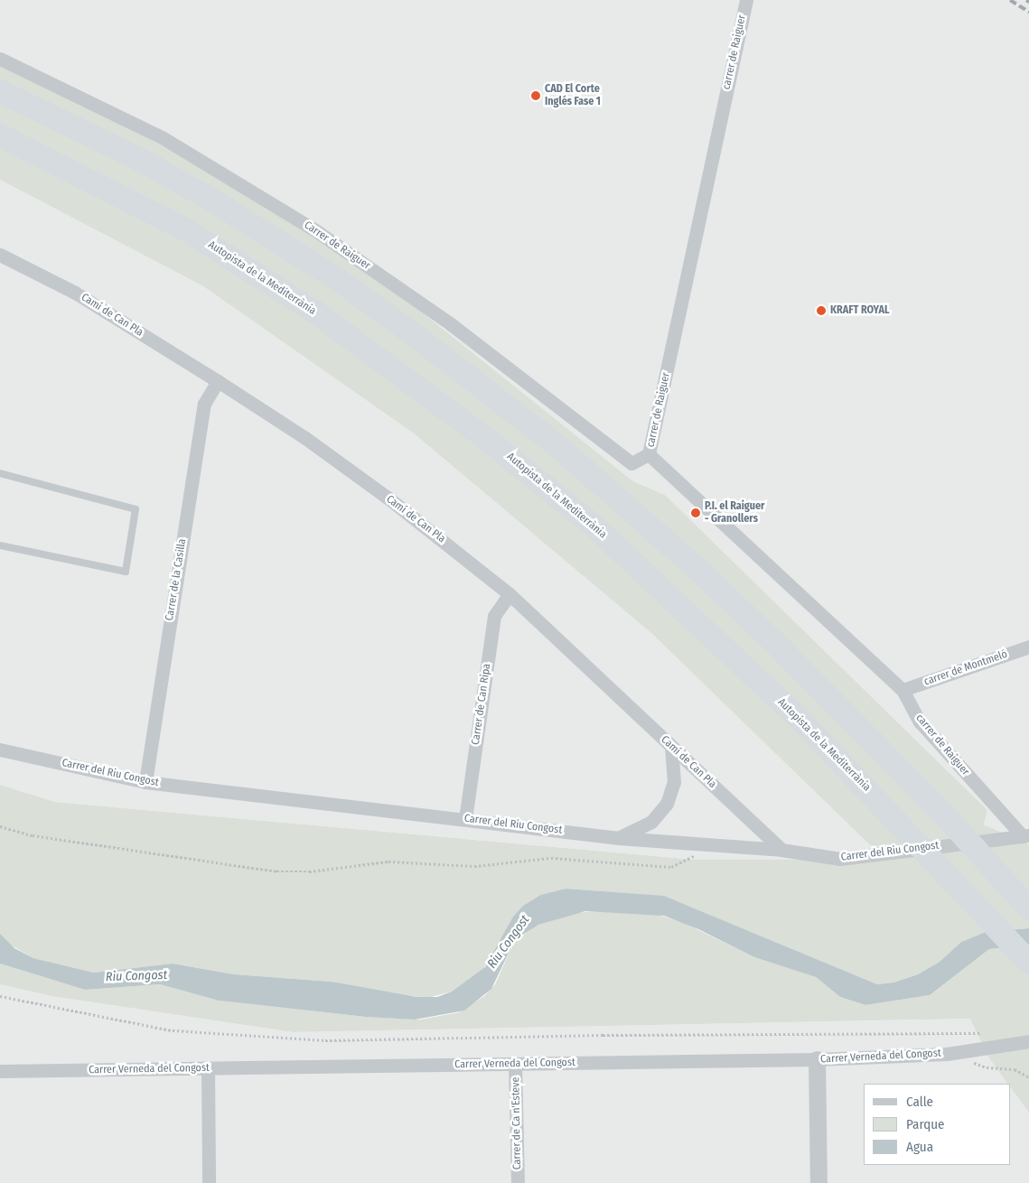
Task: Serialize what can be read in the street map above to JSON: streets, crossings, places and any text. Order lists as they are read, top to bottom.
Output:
{
  "streets": {
    "highway": ["Autopista de la Mediterrània"],
    "street": [
      "carrer de Raiguer",
      "Carrer de Raiguer",
      "Camí de Can Pla",
      "Carrer de la Casilla",
      "carrer de Montmeló",
      "Carrer de Can Ripa",
      "Carrer del Riu Congost",
      "Carrer Verneda del Congost",
      "Carrer de Ca n'Esteve"
    ]
  },
  "crossings": [
    ["carrer de Raiguer", "Carrer de Raiguer"],
    ["carrer de Raiguer", "carrer de Montmeló"],
    ["carrer de Raiguer", "Carrer del Riu Congost"],
    ["Camí de Can Pla", "Carrer de la Casilla"],
    ["Camí de Can Pla", "Carrer de Can Ripa"],
    ["Camí de Can Pla", "Carrer del Riu Congost"],
    ["Carrer de la Casilla", "Carrer del Riu Congost"],
    ["Carrer de Can Ripa", "Carrer del Riu Congost"],
    ["Carrer Verneda del Congost", "Carrer de Ca n'Esteve"]
  ],
  "water": ["Riu Congost"],
  "places": ["CAD El Corte Inglés Fase 1", "KRAFT ROYAL", "P.I. el Raiguer - Granollers"],
  "legend": ["Calle", "Parque", "Agua"]
}
